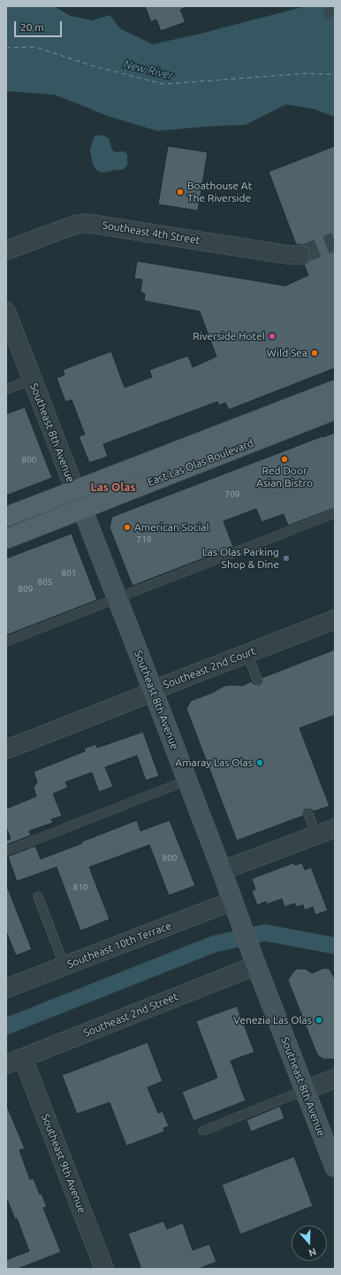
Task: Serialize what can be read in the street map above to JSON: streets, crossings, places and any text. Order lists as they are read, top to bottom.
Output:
{
  "streets": {
    "main road": ["Southeast 8th Avenue", "East Las Olas Boulevard"],
    "street": [
      "Southeast 4th Street",
      "Southeast 2nd Court",
      "Southeast 10th Terrace",
      "Southeast 2nd Street",
      "Southeast 9th Avenue"
    ]
  },
  "crossings": [
    ["Southeast 8th Avenue", "East Las Olas Boulevard"],
    ["Southeast 8th Avenue", "Southeast 2nd Court"],
    ["Southeast 8th Avenue", "Southeast 10th Terrace"],
    ["Southeast 8th Avenue", "Southeast 2nd Street"],
    ["Southeast 2nd Street", "Southeast 9th Avenue"]
  ],
  "districts": ["Las Olas"],
  "water": ["New River"],
  "places": [
    "Boathouse At The Riverside",
    "Riverside Hotel",
    "Wild Sea",
    "Red Door Asian Bistro",
    "American Social",
    "Las Olas Parking Shop & Dine",
    "Amaray Las Olas",
    "Venezia Las Olas"
  ],
  "house_numbers": [
    "800",
    "709",
    "719",
    "801",
    "805",
    "809",
    "800",
    "810"
  ],
  "scale_bar": "20 m",
  "north": "bottom"
}
